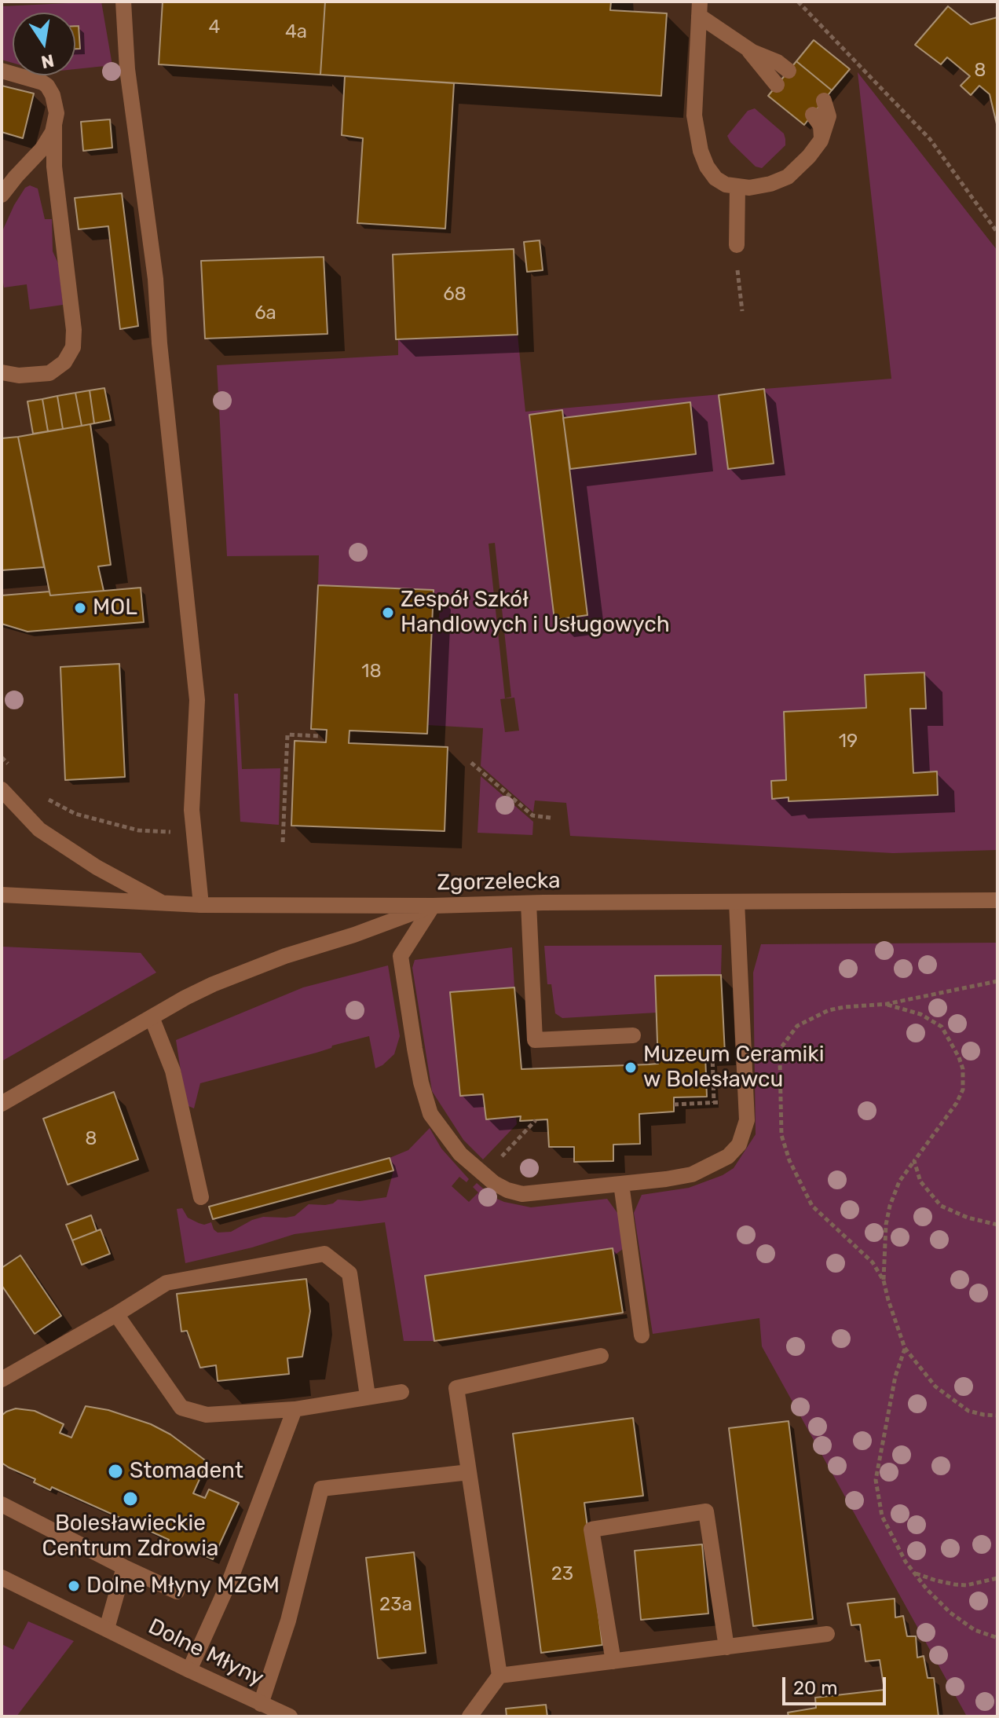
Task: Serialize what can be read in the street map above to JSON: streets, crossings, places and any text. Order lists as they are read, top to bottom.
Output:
{
  "streets": {
    "street": ["Zgorzelecka", "Dolne Młyny"]
  },
  "places": [
    "MOL",
    "Zespół Szkół Handlowych i Usługowych",
    "Muzeum Ceramiki w Bolesławcu",
    "Stomadent",
    "Bolesławieckie Centrum Zdrowia",
    "Dolne Młyny MZGM"
  ],
  "house_numbers": [
    "4",
    "4a",
    "8",
    "68",
    "6a",
    "18",
    "19",
    "8",
    "23",
    "23a"
  ],
  "scale_bar": "20 m",
  "north": "bottom"
}
